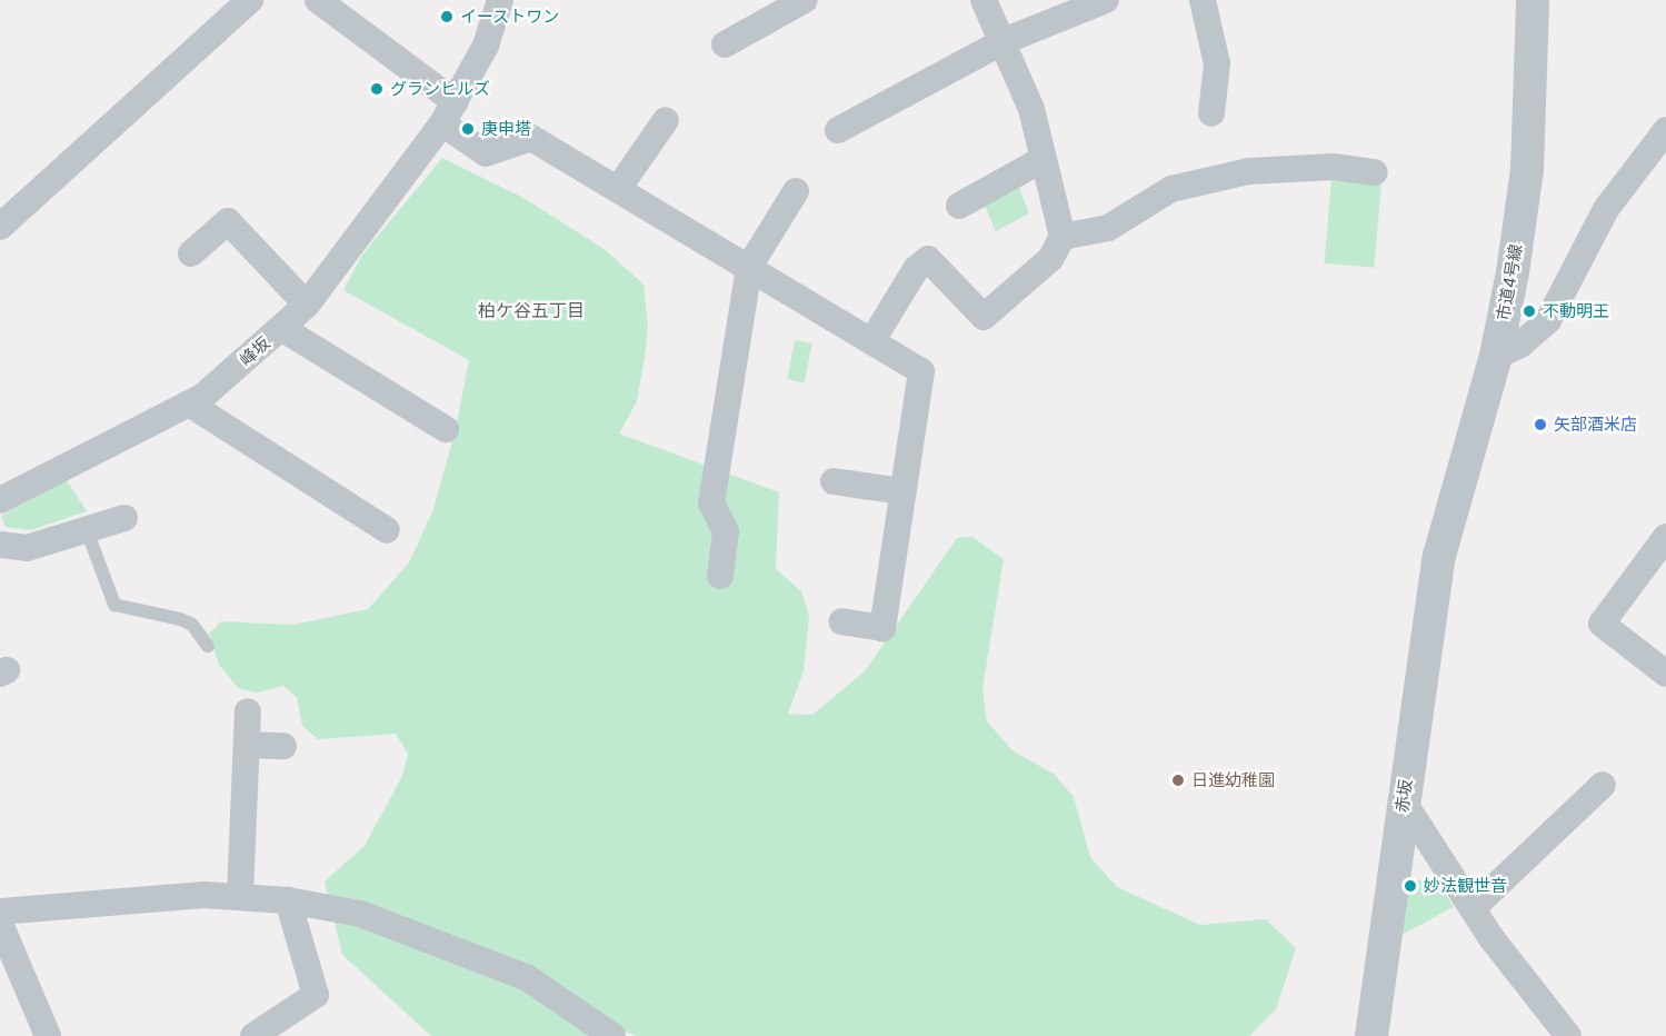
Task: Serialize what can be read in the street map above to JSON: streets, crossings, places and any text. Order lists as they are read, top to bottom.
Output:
{
  "streets": {
    "street": ["市道4号線", "峰坂", "赤坂"]
  },
  "crossings": [
    ["市道4号線", "赤坂"]
  ],
  "districts": ["柏ケ谷五丁目"],
  "places": [
    "イーストワン",
    "グランヒルズ",
    "庚申塔",
    "不動明王",
    "矢部酒米店",
    "日進幼稚園",
    "妙法観世音"
  ]
}
